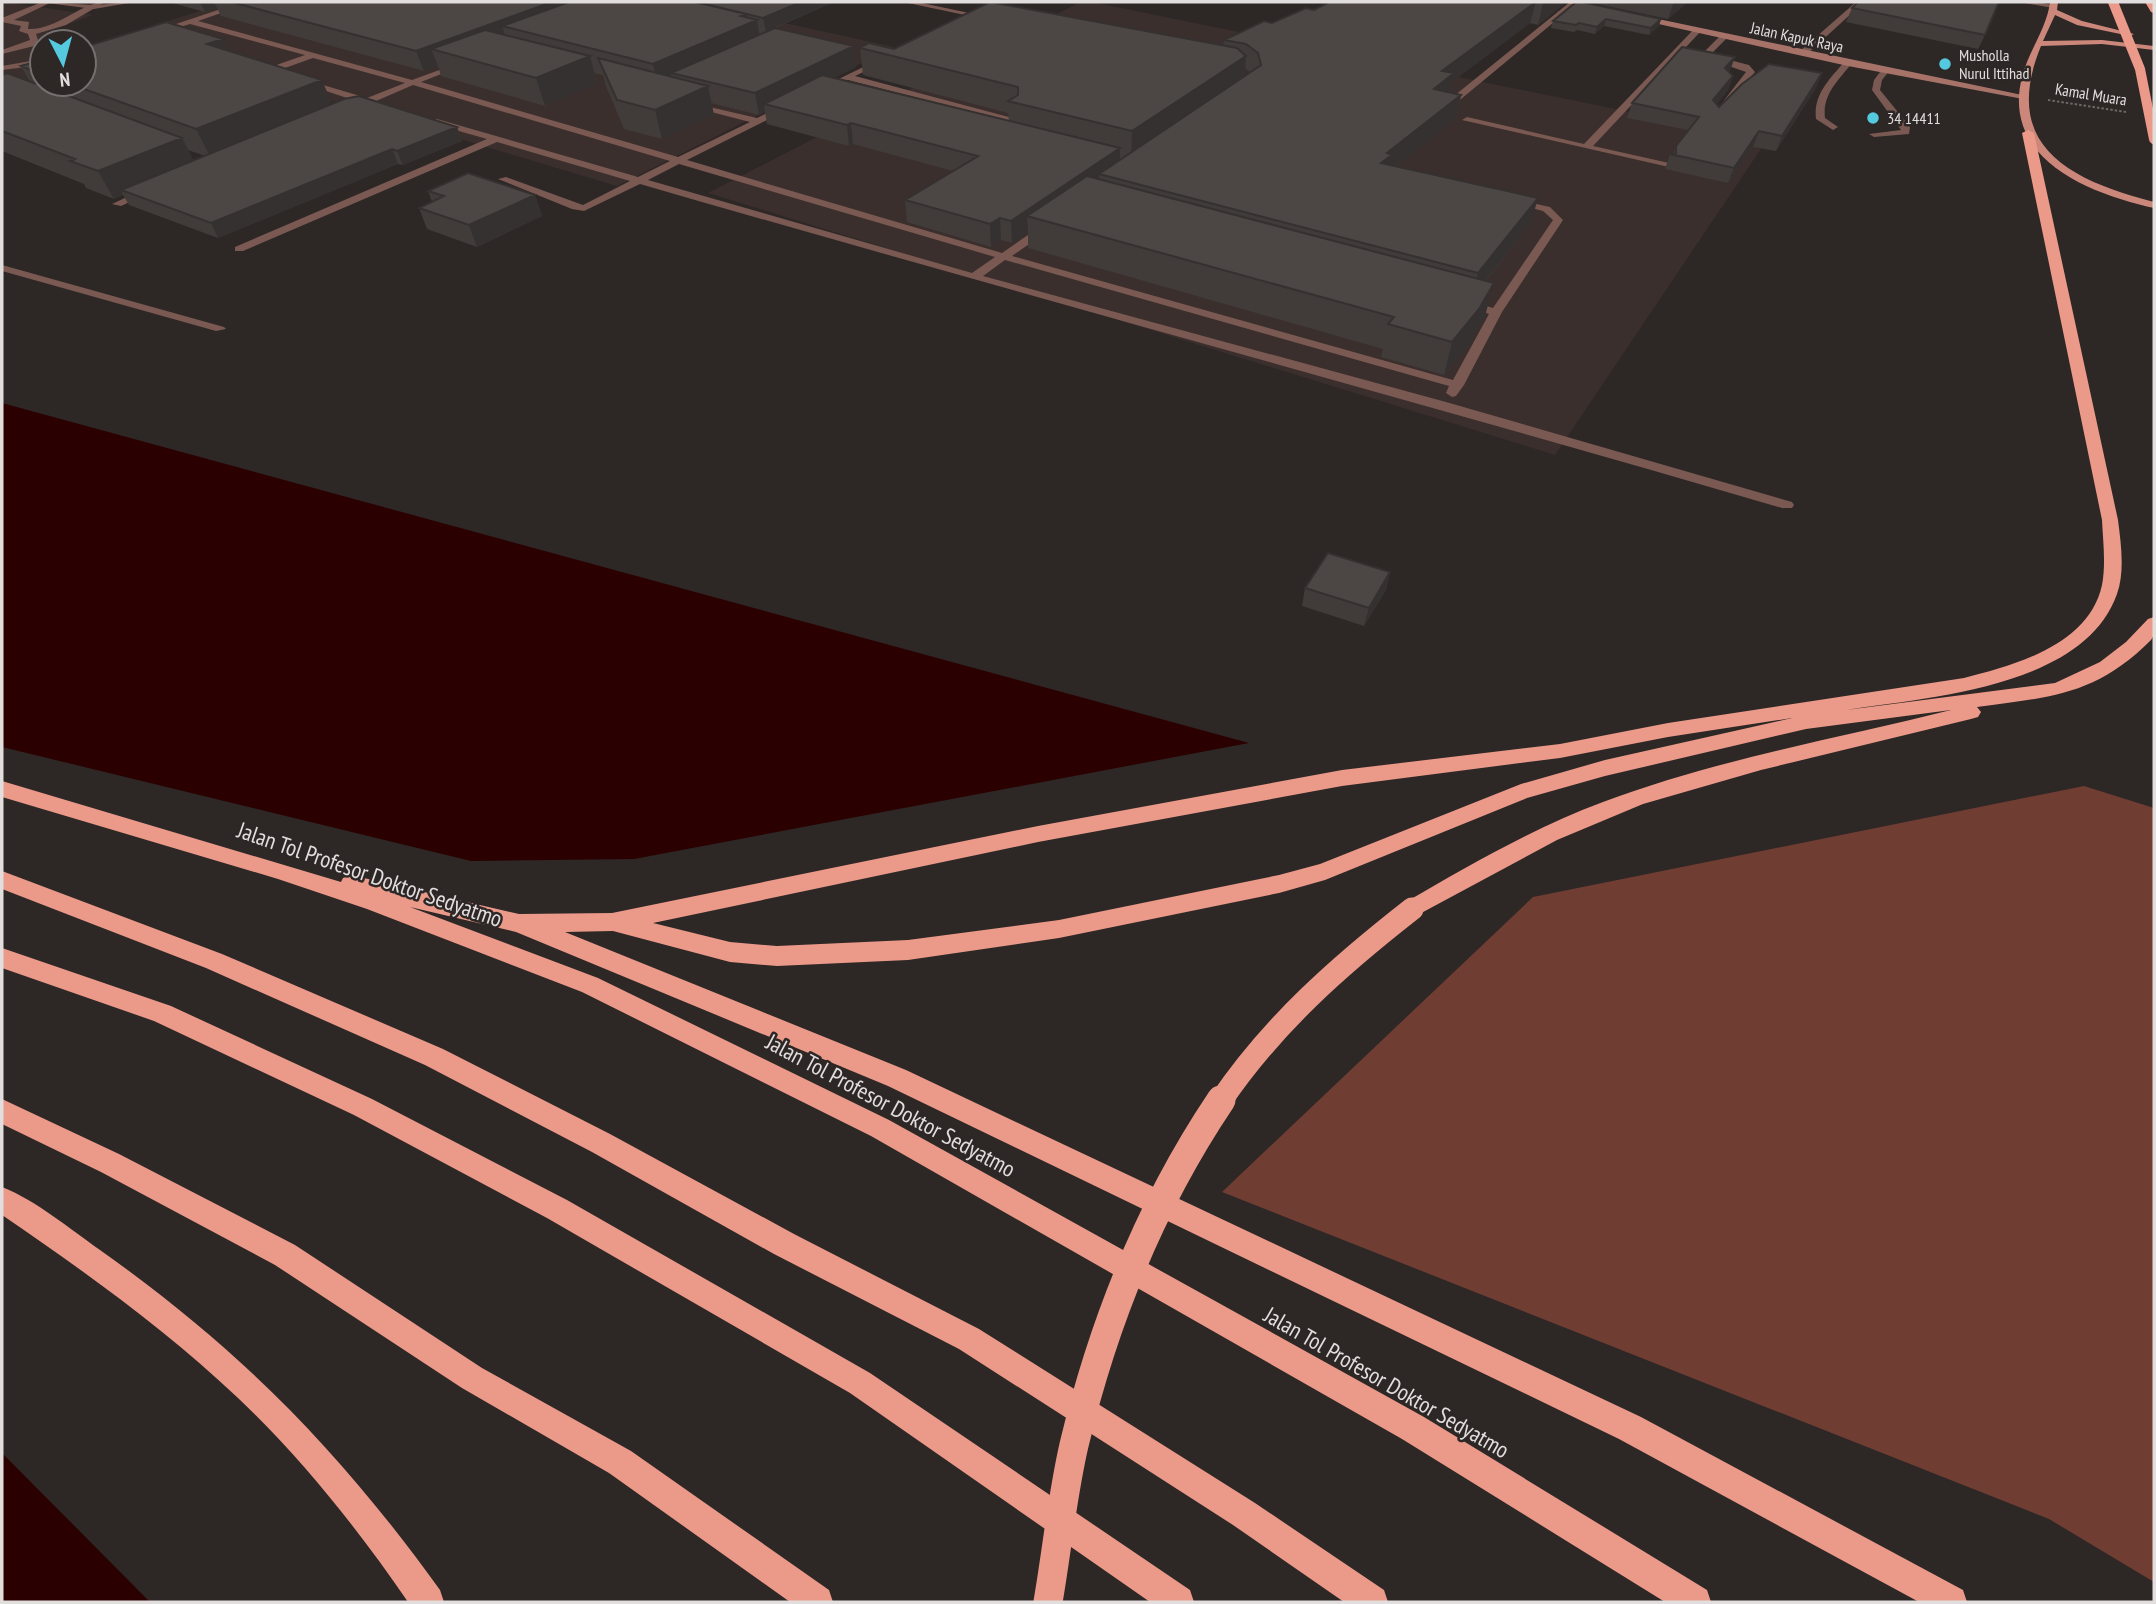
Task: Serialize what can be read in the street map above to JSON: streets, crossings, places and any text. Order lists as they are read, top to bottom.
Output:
{
  "streets": {
    "highway": ["Jalan Tol Profesor Doktor Sedyatmo"],
    "main road": ["Jalan Kapuk Raya"],
    "path": ["Kamal Muara"]
  },
  "crossings": [
    ["Jalan Kapuk Raya", "Kamal Muara"]
  ],
  "places": ["Musholla Nurul Ittihad", "34 14411"],
  "north": "bottom"
}
